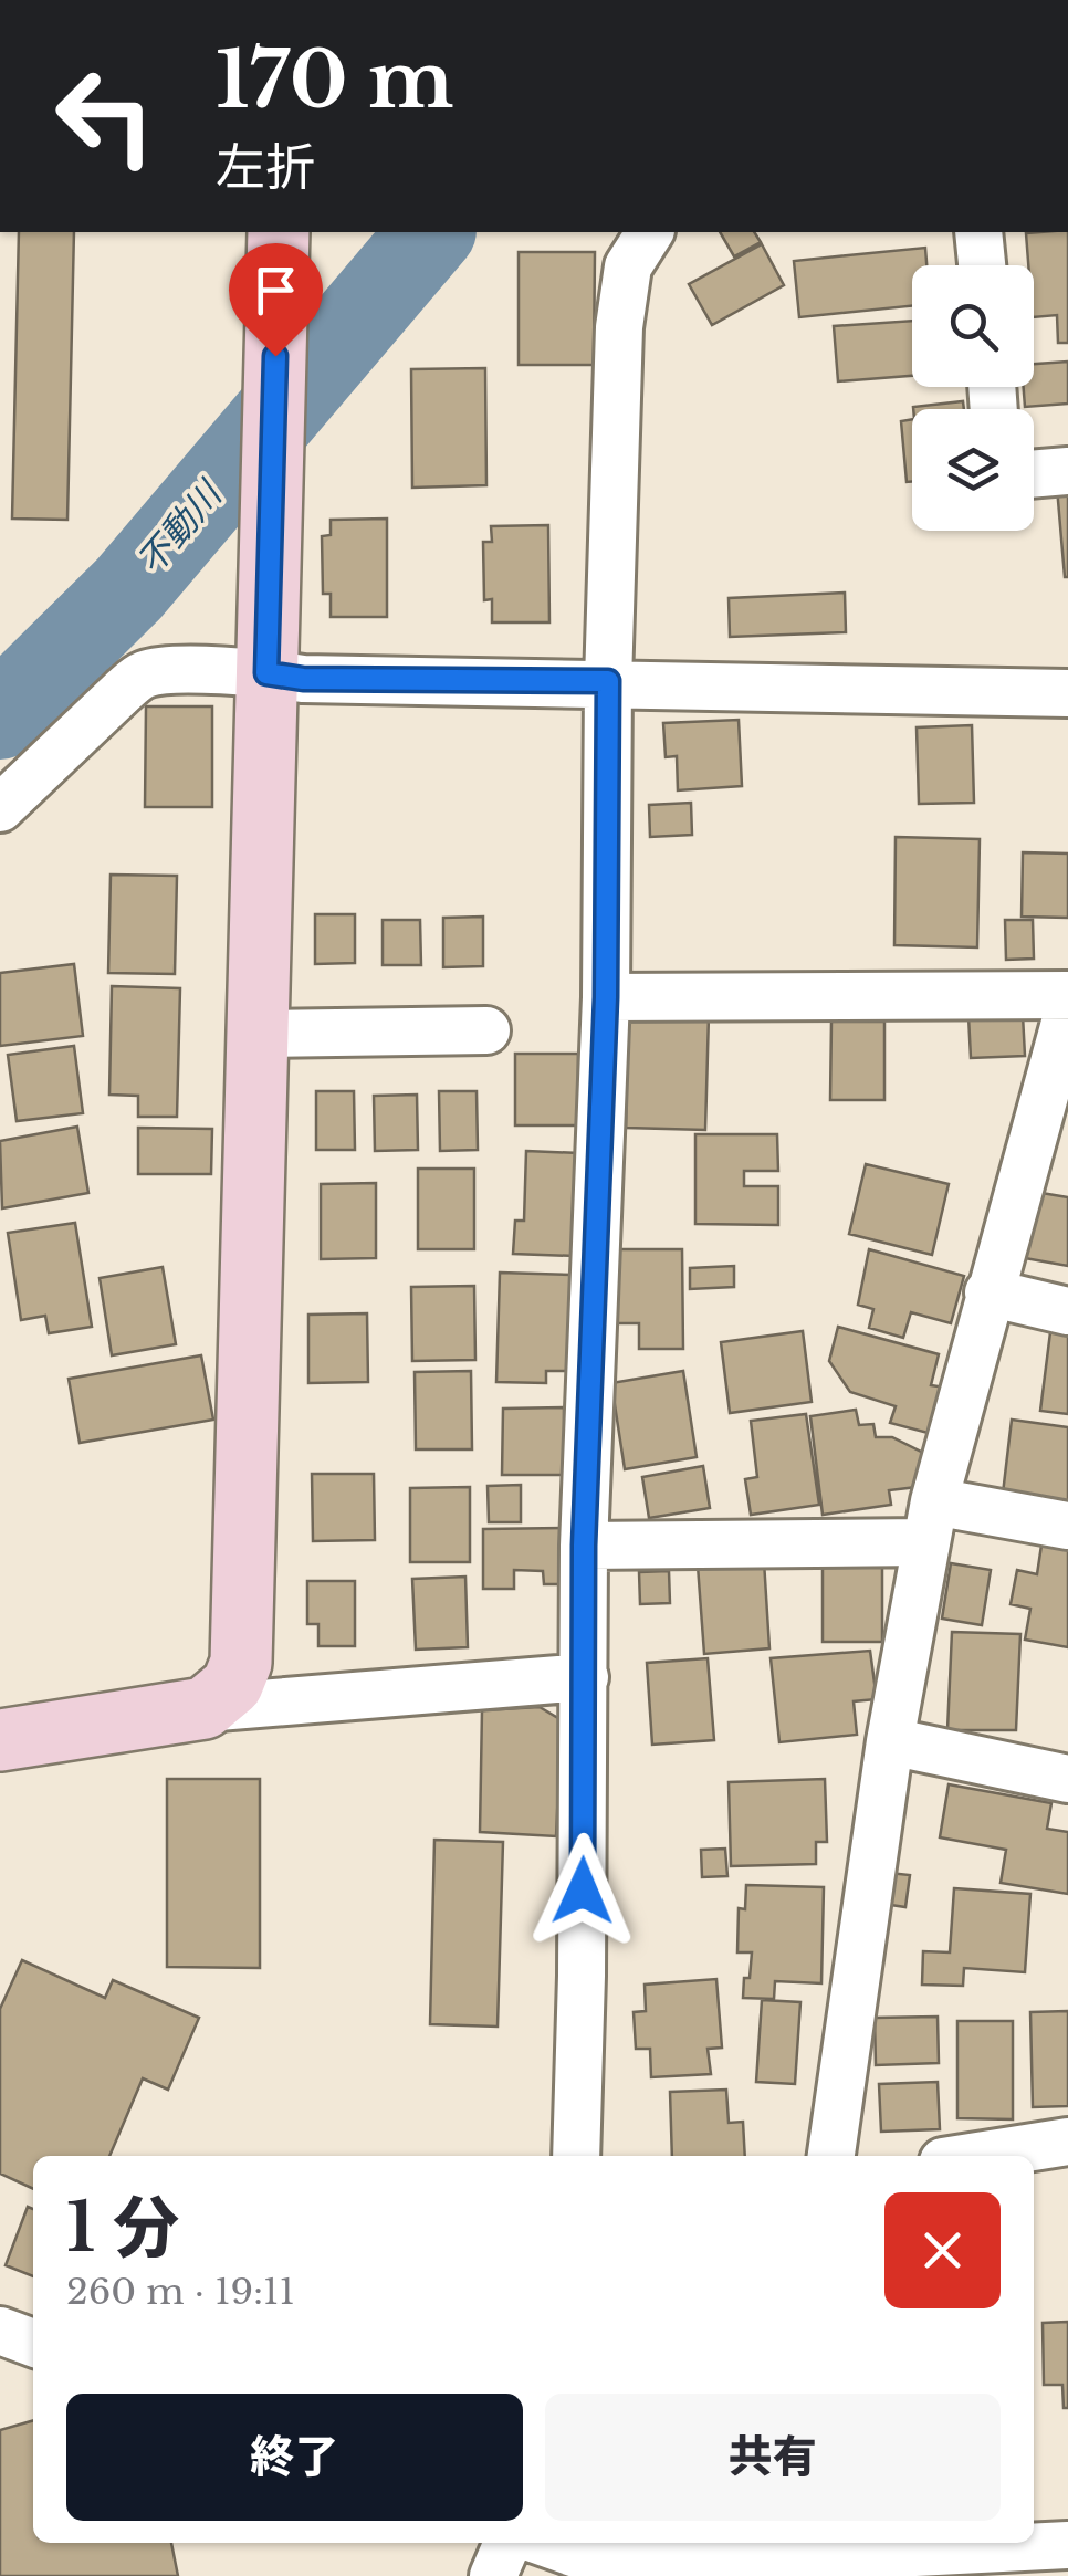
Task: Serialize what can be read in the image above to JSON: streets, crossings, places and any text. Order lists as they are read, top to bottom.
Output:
{
  "water": ["不動川"],
  "page": {
    "turn": ["170 m", "左折"],
    "heading": ["1 分", "260 m · 19:11"],
    "buttons": ["終了", "共有"]
  }
}
